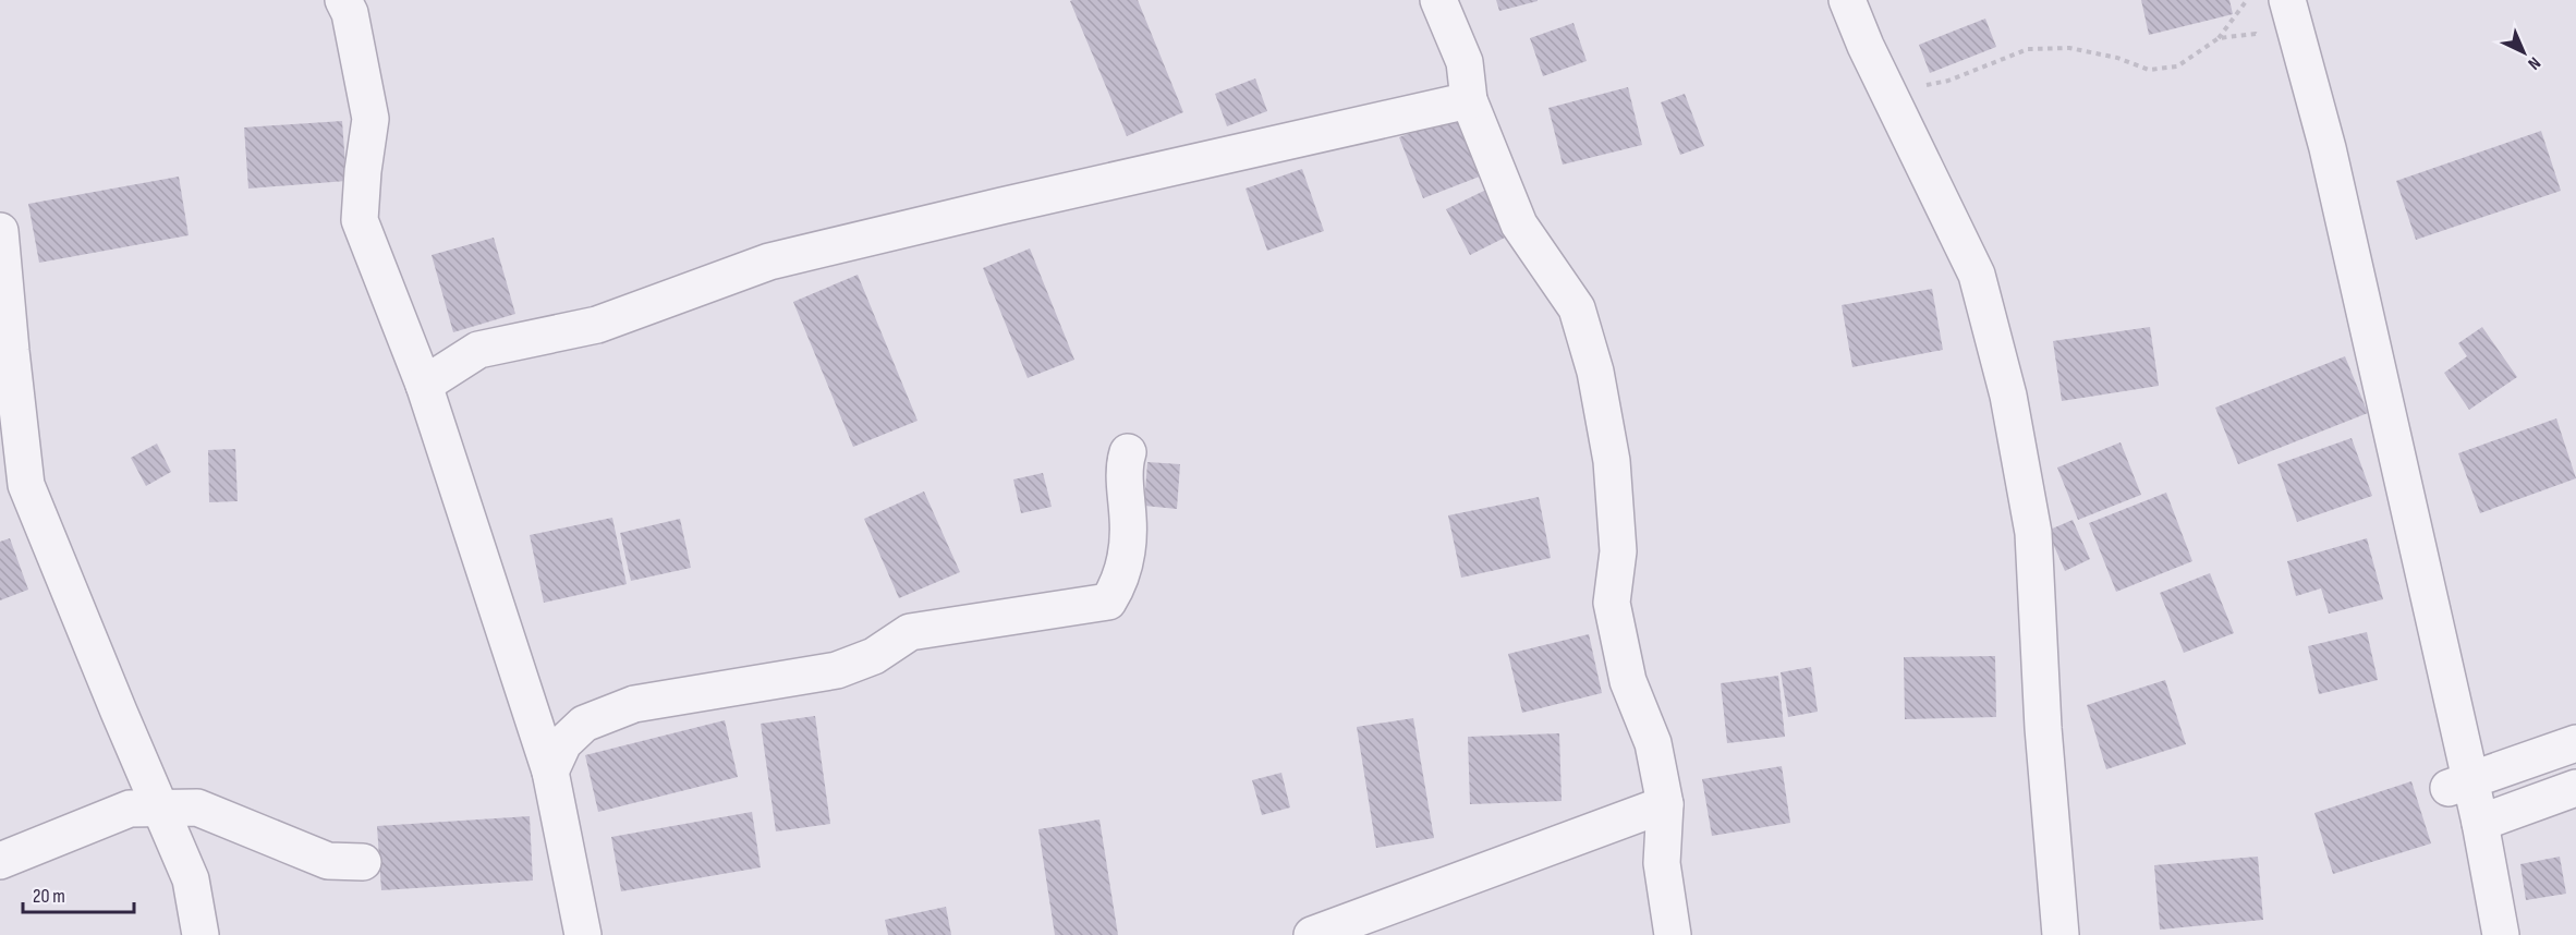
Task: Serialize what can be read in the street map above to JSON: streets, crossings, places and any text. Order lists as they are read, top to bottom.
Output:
{
  "scale_bar": "20 m",
  "north": "bottom right"
}
